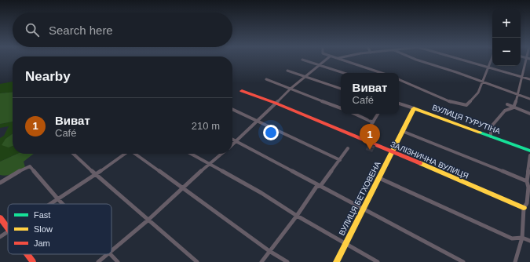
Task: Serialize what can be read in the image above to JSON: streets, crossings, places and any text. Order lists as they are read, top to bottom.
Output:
{
  "streets": {
    "street": ["ВУЛИЦЯ ТУРУТІНА", "ЗАЛІЗНИЧНА ВУЛИЦЯ", "ВУЛИЦЯ БЕТХОВЕНА"]
  },
  "crossings": [
    ["ВУЛИЦЯ ТУРУТІНА", "ВУЛИЦЯ БЕТХОВЕНА"],
    ["ЗАЛІЗНИЧНА ВУЛИЦЯ", "ВУЛИЦЯ БЕТХОВЕНА"]
  ],
  "legend": ["Fast", "Slow", "Jam"],
  "page": {
    "map_buttons": ["+", "−"],
    "search": "Search here",
    "heading": "Nearby",
    "popup": ["Виват", "Café"],
    "list": [
      {
        "mark": "1",
        "name": "Виват",
        "note": "Café",
        "value": "210 m"
      }
    ],
    "pins": "1"
  }
}
